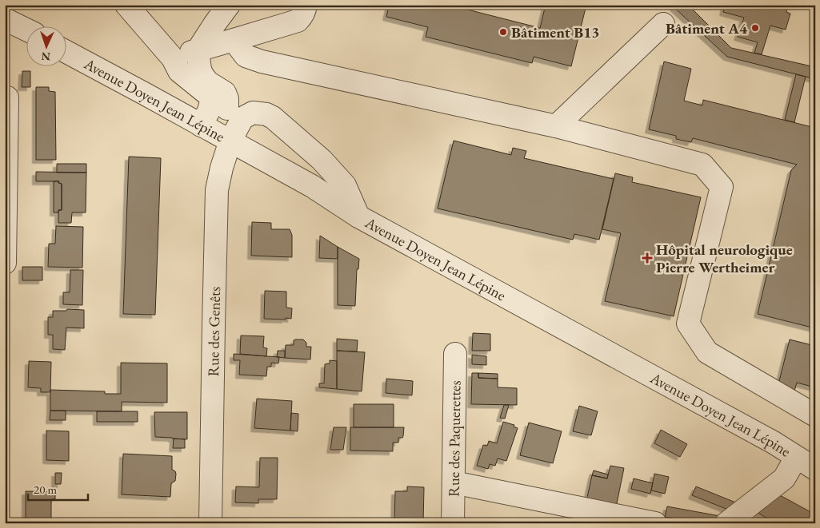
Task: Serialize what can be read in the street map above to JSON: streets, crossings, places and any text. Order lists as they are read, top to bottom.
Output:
{
  "streets": {
    "street": ["Avenue Doyen Jean Lépine", "Rue des Genêts", "Rue des Paquerettes"]
  },
  "crossings": [
    ["Avenue Doyen Jean Lépine", "Rue des Genêts"]
  ],
  "places": {
    "other": ["Bâtiment A4", "Bâtiment B13"],
    "health": ["Hôpital neurologique Pierre Wertheimer"]
  },
  "scale_bar": "20 m",
  "north": "bottom"
}
